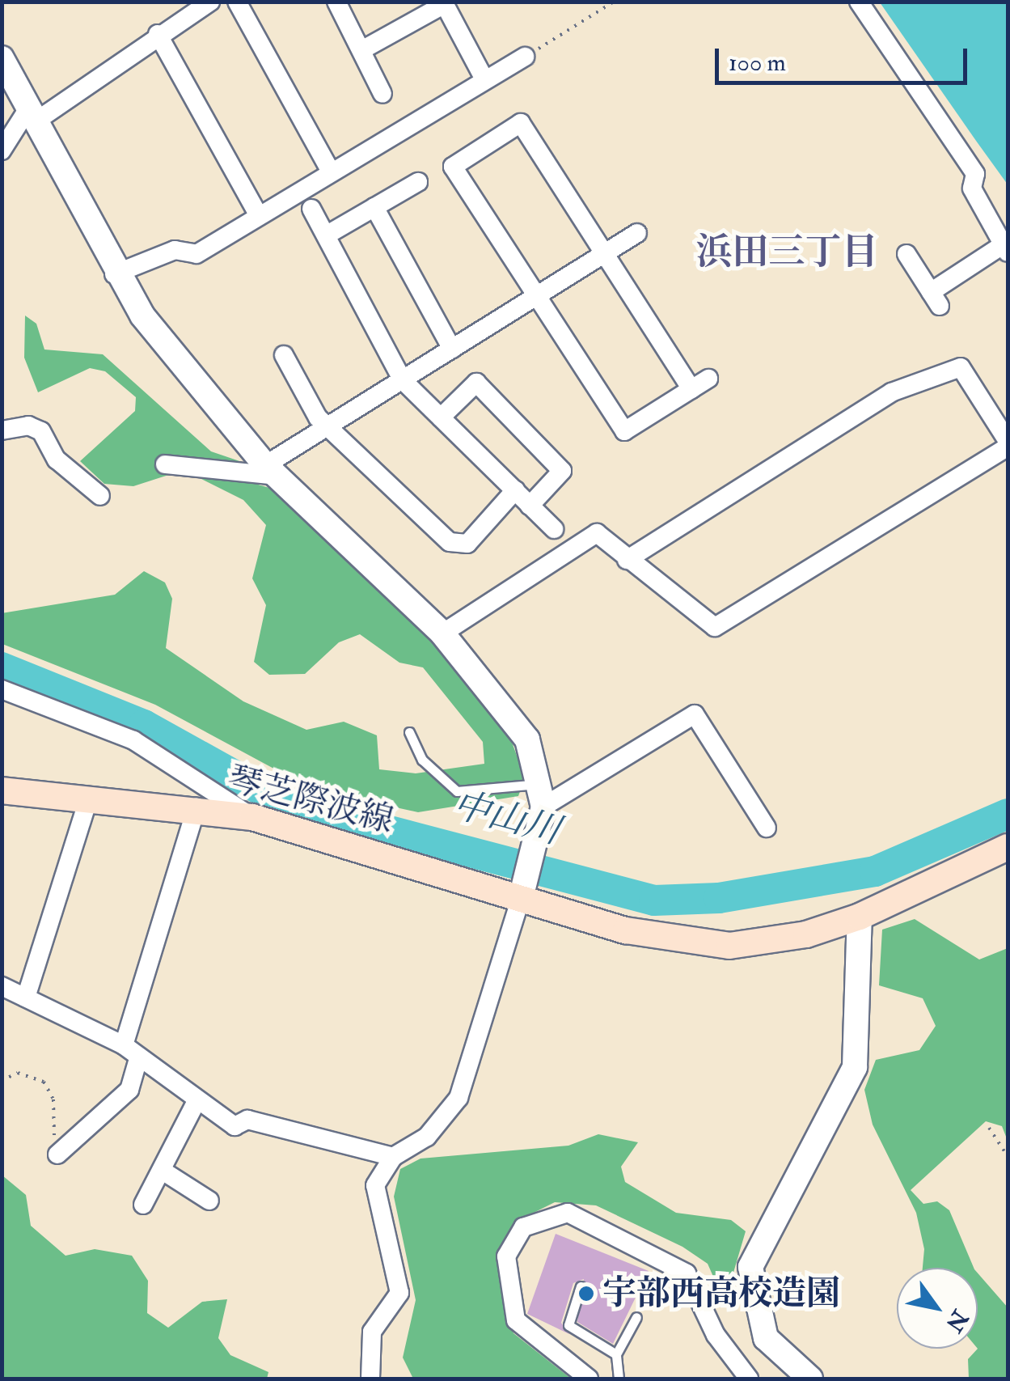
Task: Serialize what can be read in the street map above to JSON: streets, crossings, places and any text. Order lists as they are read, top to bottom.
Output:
{
  "streets": {
    "main road": ["琴芝際波線"]
  },
  "districts": ["浜田三丁目"],
  "water": ["中山川"],
  "places": ["宇部西高校造園"],
  "scale_bar": "100 m",
  "north": "bottom right"
}
